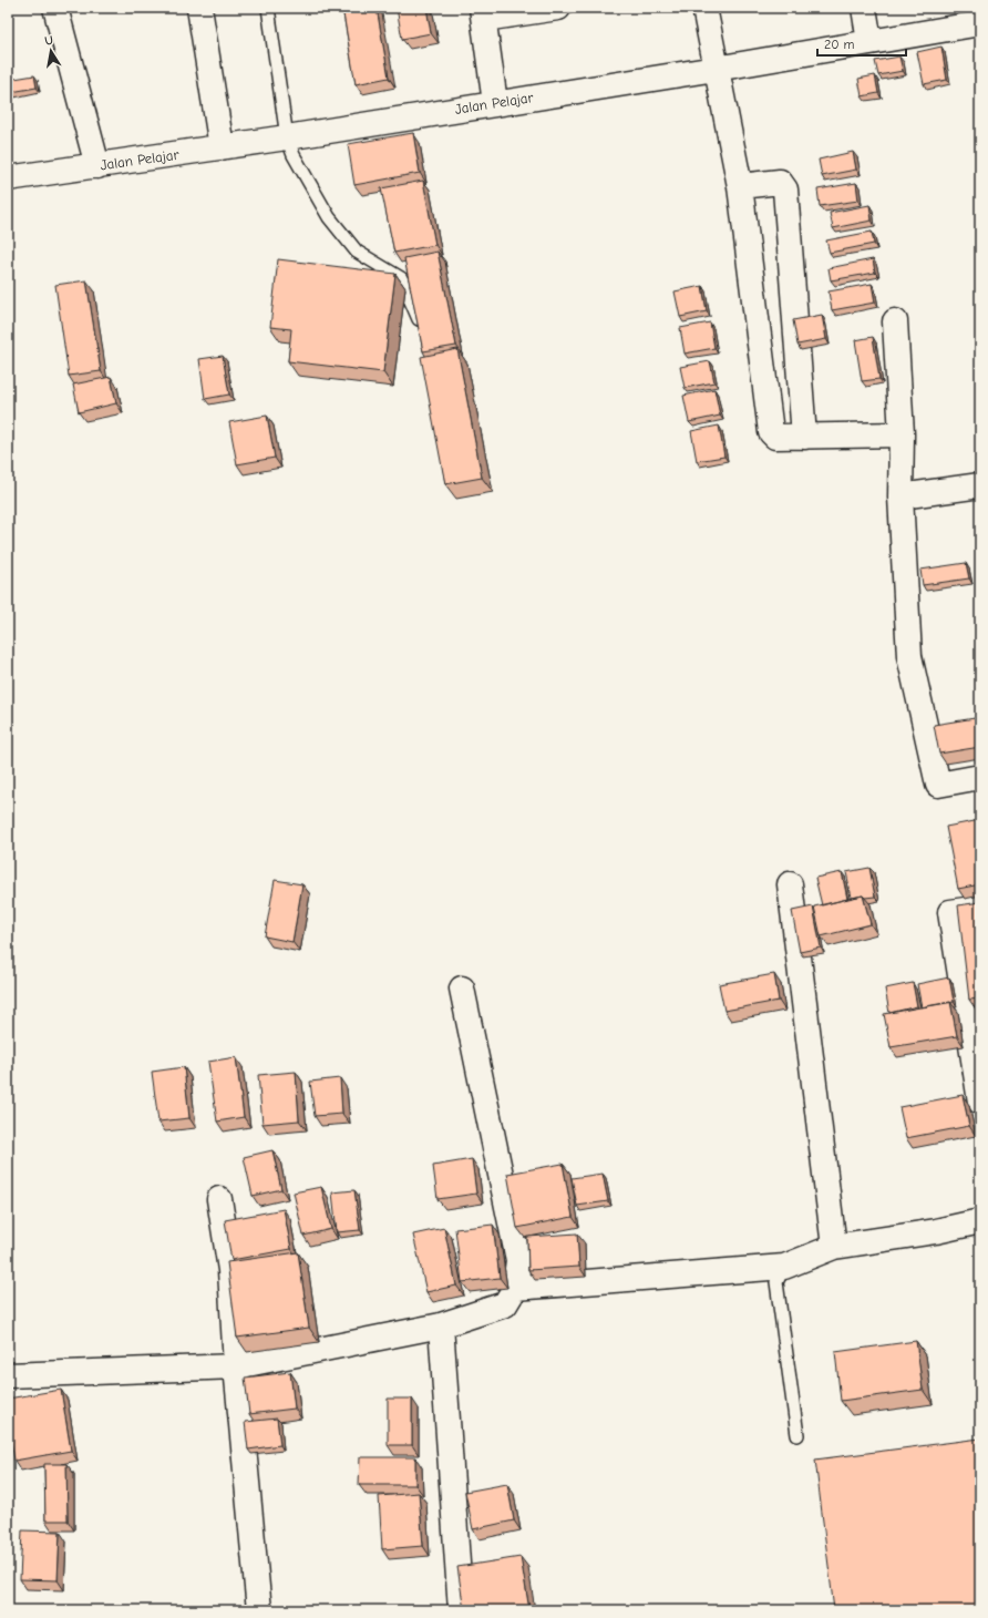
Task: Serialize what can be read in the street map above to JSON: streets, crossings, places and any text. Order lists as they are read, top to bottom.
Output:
{
  "streets": {
    "street": ["Jalan Pelajar"]
  },
  "scale_bar": "20 m",
  "north": "top"
}
